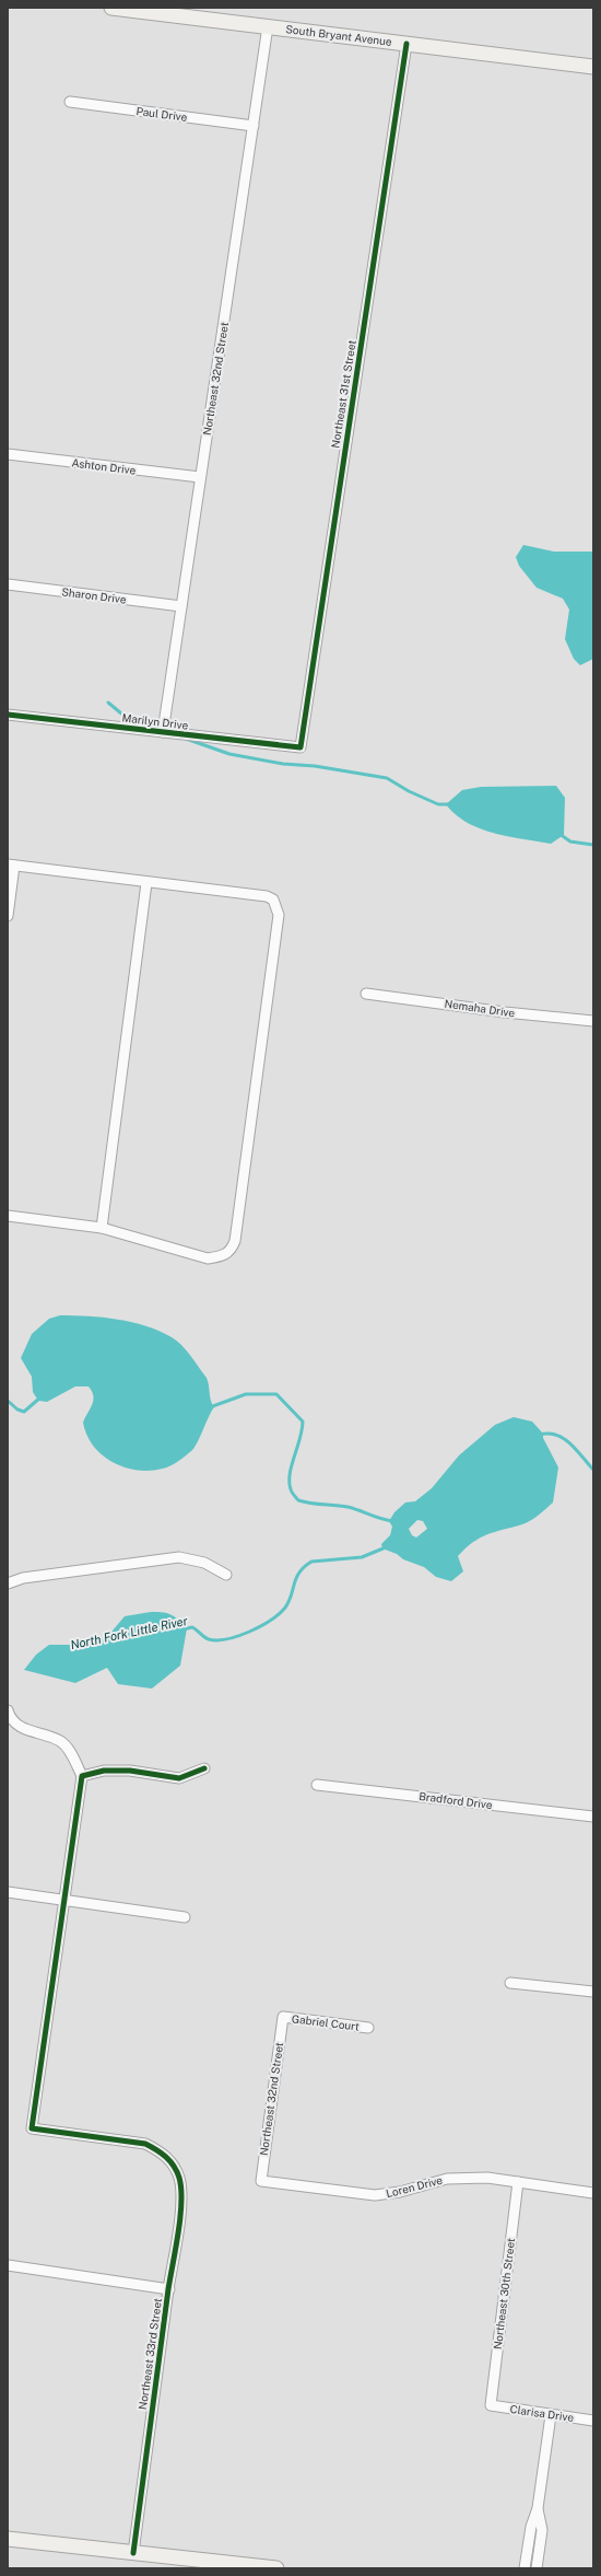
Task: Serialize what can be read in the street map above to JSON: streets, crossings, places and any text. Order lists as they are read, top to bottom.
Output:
{
  "streets": {
    "street": [
      "South Bryant Avenue",
      "Paul Drive",
      "Northeast 32nd Street",
      "Northeast 31st Street",
      "Ashton Drive",
      "Sharon Drive",
      "Marilyn Drive",
      "Nemaha Drive",
      "Bradford Drive",
      "Gabriel Court",
      "Loren Drive",
      "Northeast 30th Street",
      "Northeast 33rd Street",
      "Clarisa Drive"
    ]
  },
  "crossings": [
    ["South Bryant Avenue", "Northeast 32nd Street"],
    ["South Bryant Avenue", "Northeast 31st Street"],
    ["Paul Drive", "Northeast 32nd Street"],
    ["Northeast 32nd Street", "Ashton Drive"],
    ["Northeast 32nd Street", "Sharon Drive"],
    ["Northeast 32nd Street", "Marilyn Drive"],
    ["Northeast 32nd Street", "Gabriel Court"],
    ["Northeast 32nd Street", "Loren Drive"],
    ["Northeast 31st Street", "Marilyn Drive"],
    ["Loren Drive", "Northeast 30th Street"],
    ["Northeast 30th Street", "Clarisa Drive"]
  ],
  "water": ["North Fork Little River"]
}
